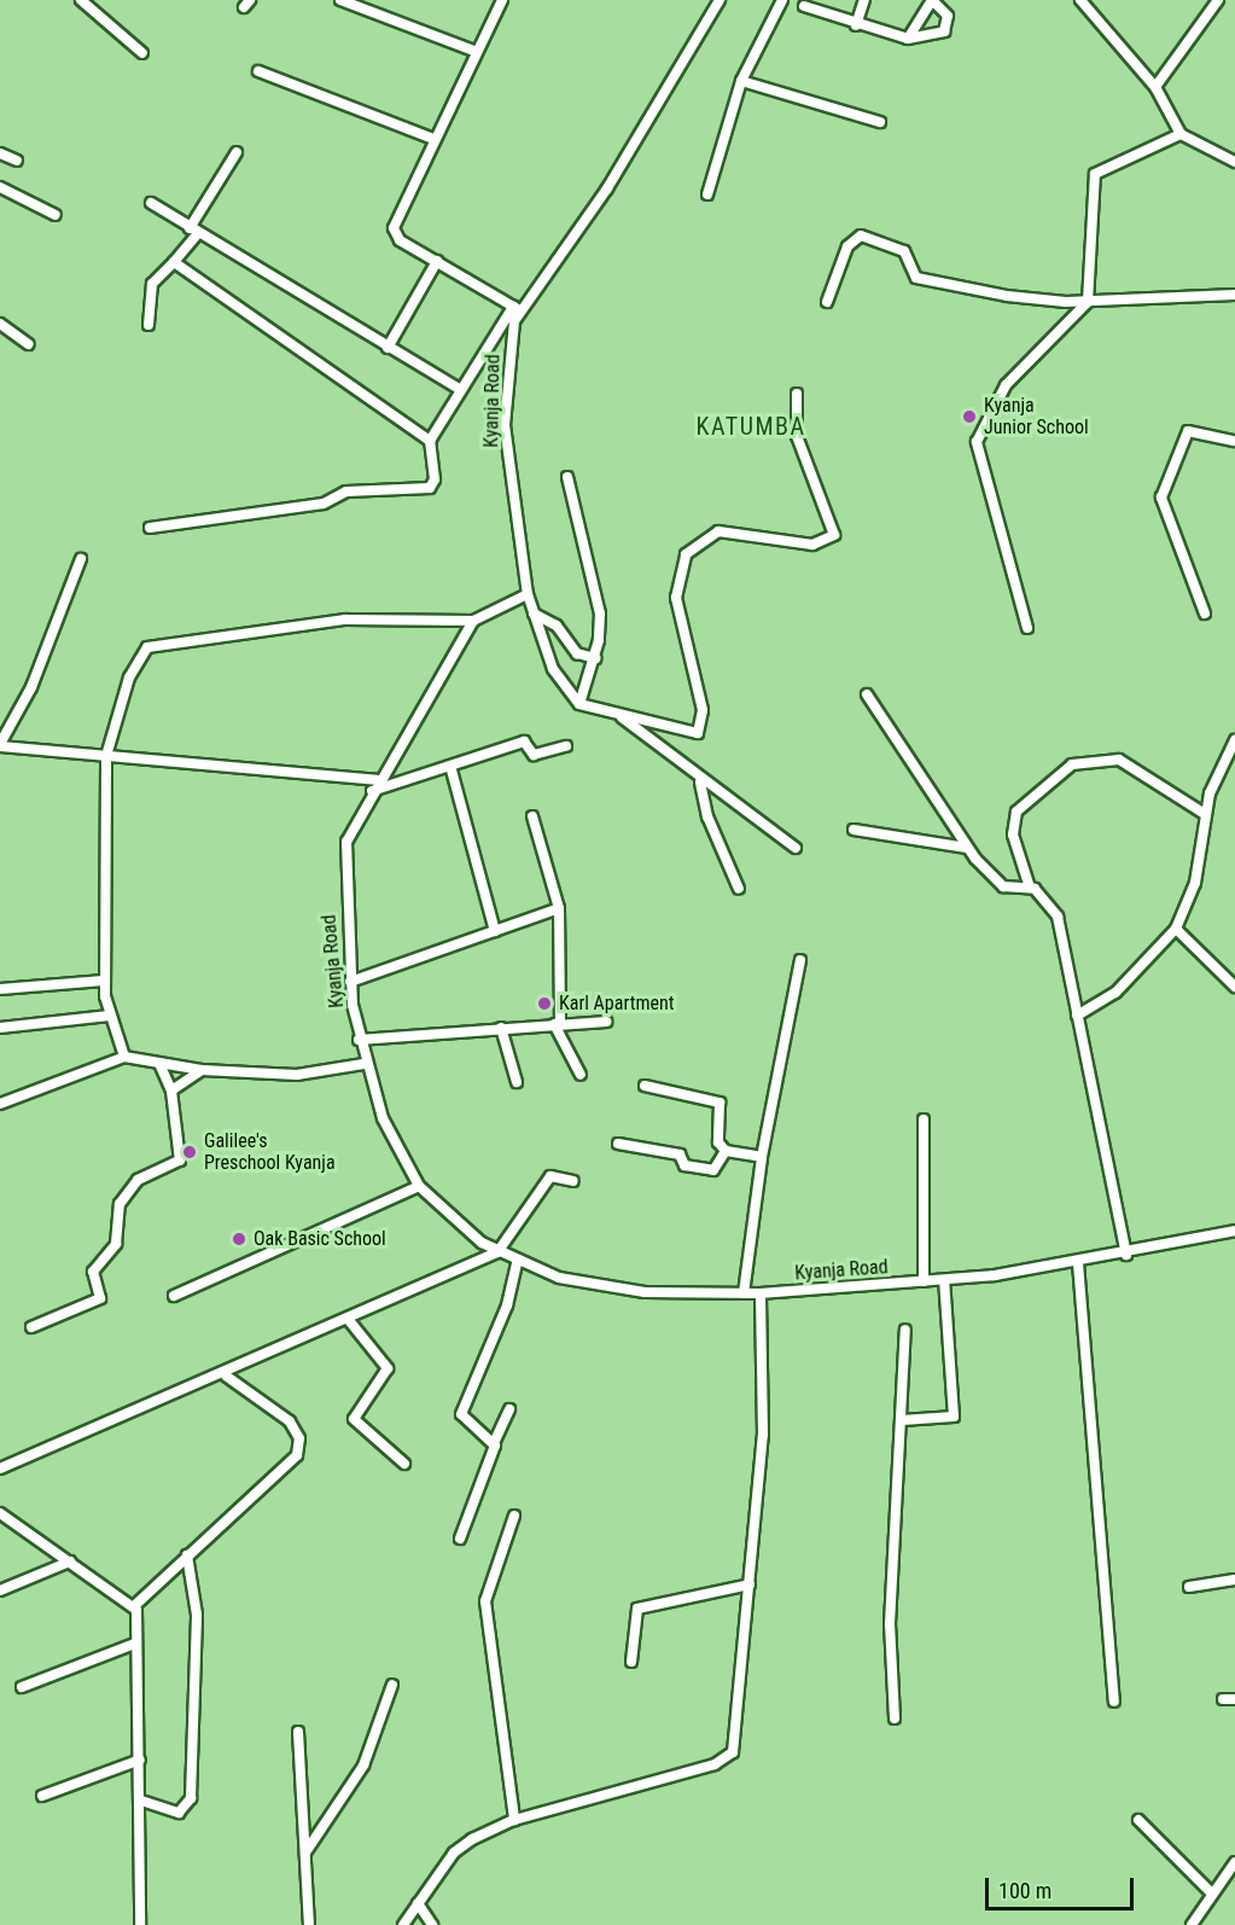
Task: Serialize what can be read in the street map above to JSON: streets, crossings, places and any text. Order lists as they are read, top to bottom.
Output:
{
  "streets": {
    "street": ["Kyanja Road"]
  },
  "districts": ["KATUMBA"],
  "places": [
    "Kyanja Junior School",
    "Karl Apartment",
    "Galilee's Preschool Kyanja",
    "Oak Basic School"
  ],
  "scale_bar": "100 m"
}
